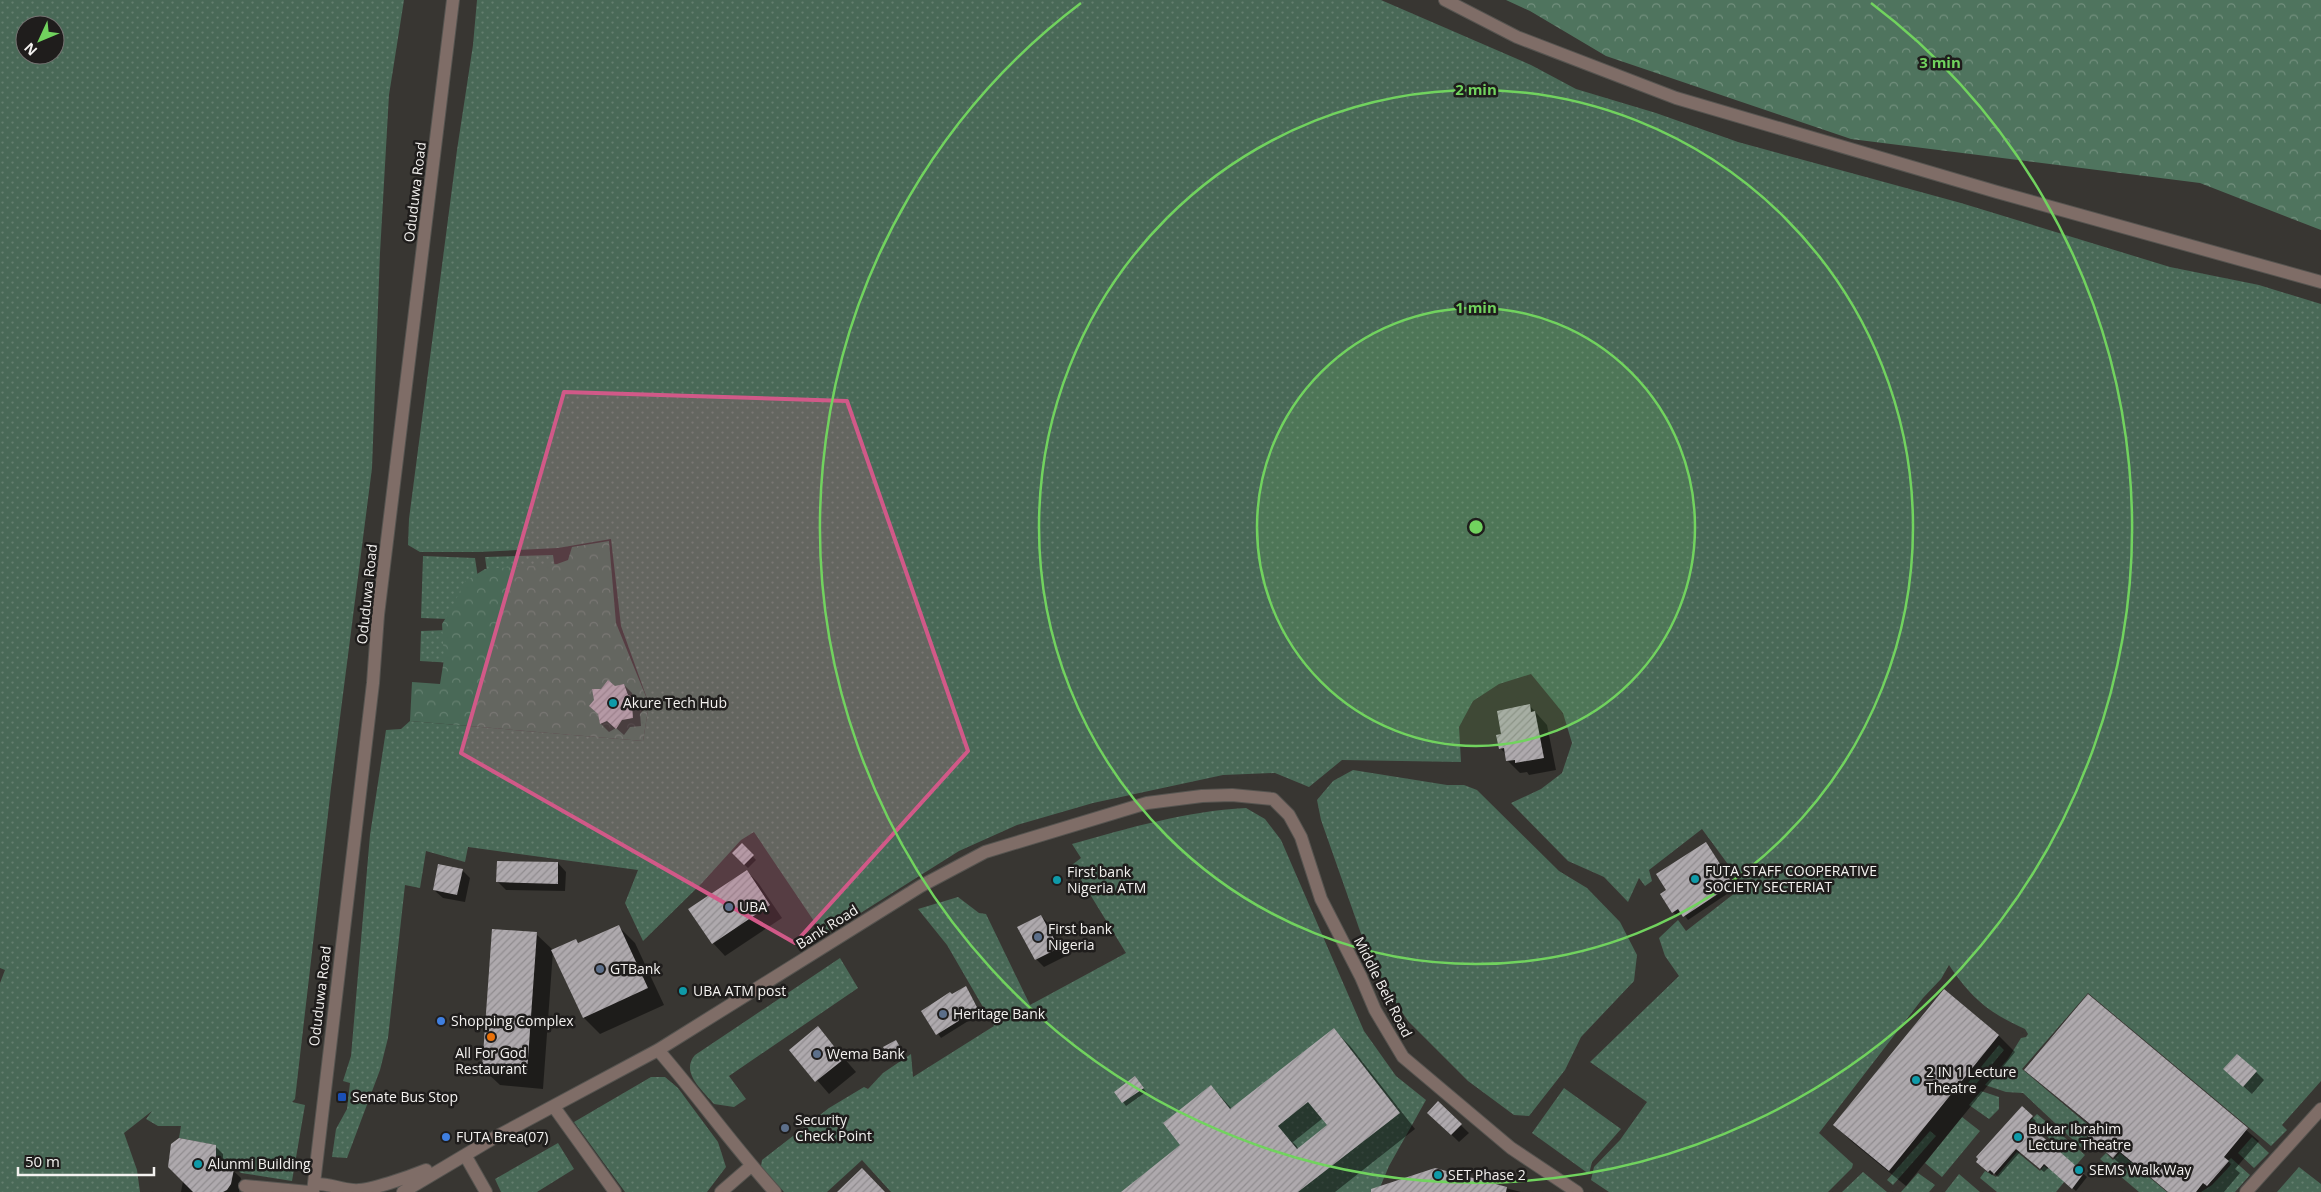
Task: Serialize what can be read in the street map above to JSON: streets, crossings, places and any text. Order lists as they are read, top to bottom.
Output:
{
  "streets": {
    "street": ["Oduduwa Road", "Bank Road", "Middle Belt Road"]
  },
  "crossings": [
    ["Oduduwa Road", "Bank Road"],
    ["Bank Road", "Middle Belt Road"]
  ],
  "places": {
    "other": [
      "Akure Tech Hub",
      "FUTA STAFF COOPERATIVE SOCIETY SECTERIAT",
      "First bank Nigeria ATM",
      "UBA",
      "First bank Nigeria",
      "GTBank",
      "UBA ATM post",
      "Heritage Bank",
      "Shopping Complex",
      "All For God Restaurant",
      "Wema Bank",
      "2 IN 1 Lecture Theatre",
      "Security Check Point",
      "FUTA Brea(07)",
      "Bukar Ibrahim Lecture Theatre",
      "Alunmi Building",
      "SEMS Walk Way",
      "SET Phase 2"
    ],
    "transit": ["Senate Bus Stop"]
  },
  "scale_bar": "50 m",
  "north": "bottom left",
  "rings": ["3 min", "2 min", "1 min"]
}
